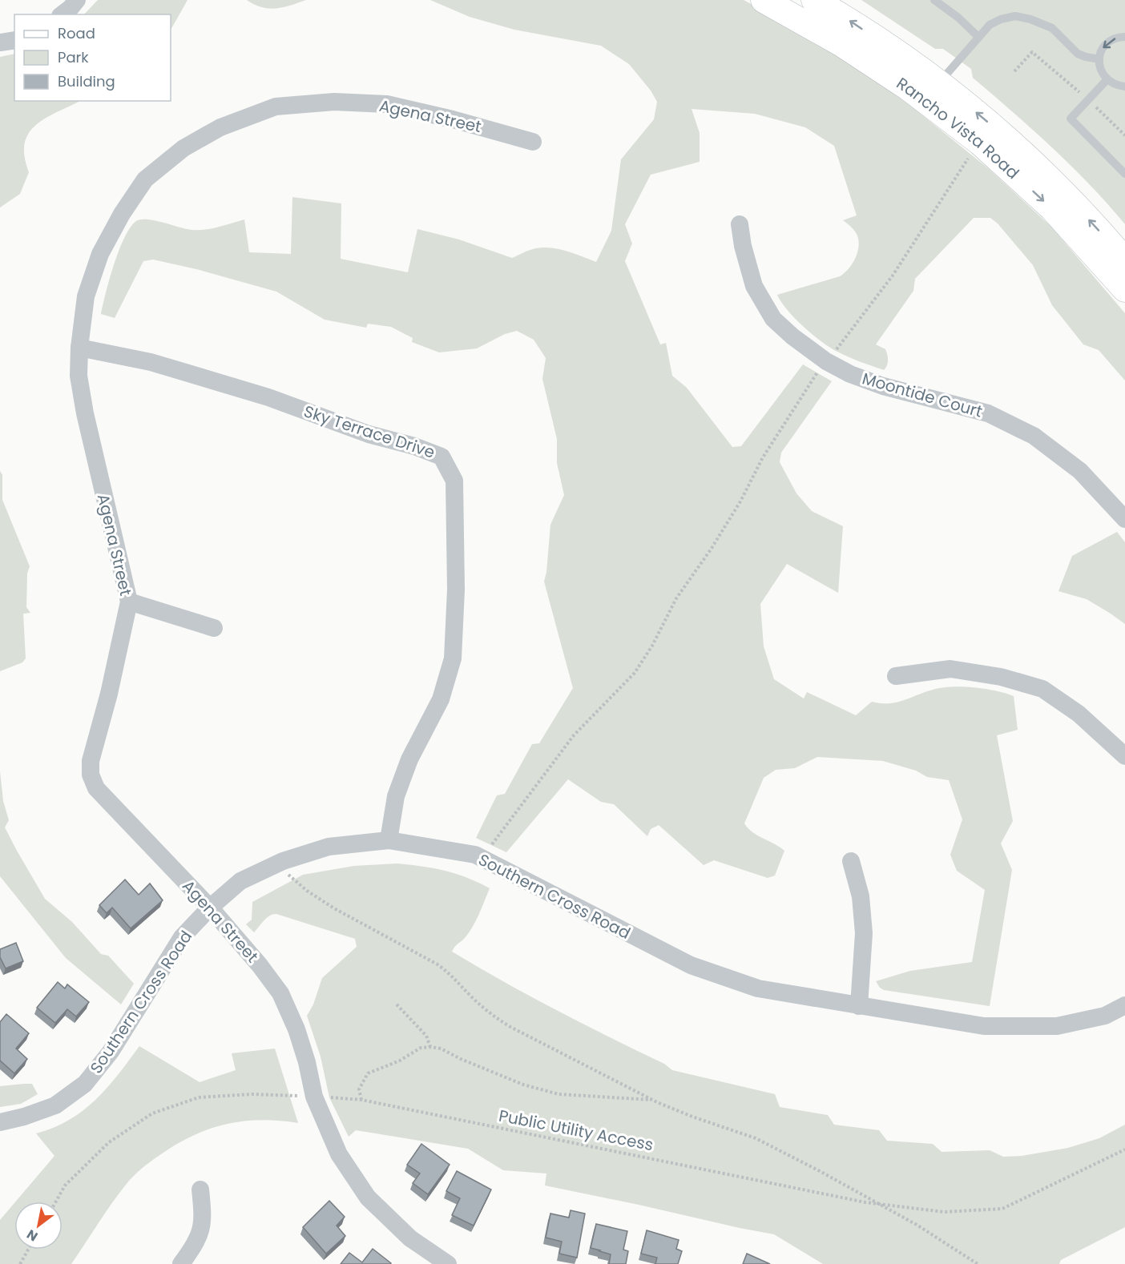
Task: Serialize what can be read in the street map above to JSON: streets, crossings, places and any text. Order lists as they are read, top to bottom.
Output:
{
  "streets": {
    "main road": ["Rancho Vista Road"],
    "street": [
      "Agena Street",
      "Moontide Court",
      "Sky Terrace Drive",
      "Southern Cross Road"
    ],
    "path": ["Public Utility Access"]
  },
  "crossings": [
    ["Agena Street", "Sky Terrace Drive"],
    ["Agena Street", "Southern Cross Road"],
    ["Agena Street", "Public Utility Access"],
    ["Sky Terrace Drive", "Southern Cross Road"]
  ],
  "legend": ["Road", "Park", "Building"],
  "north": "bottom left"
}
